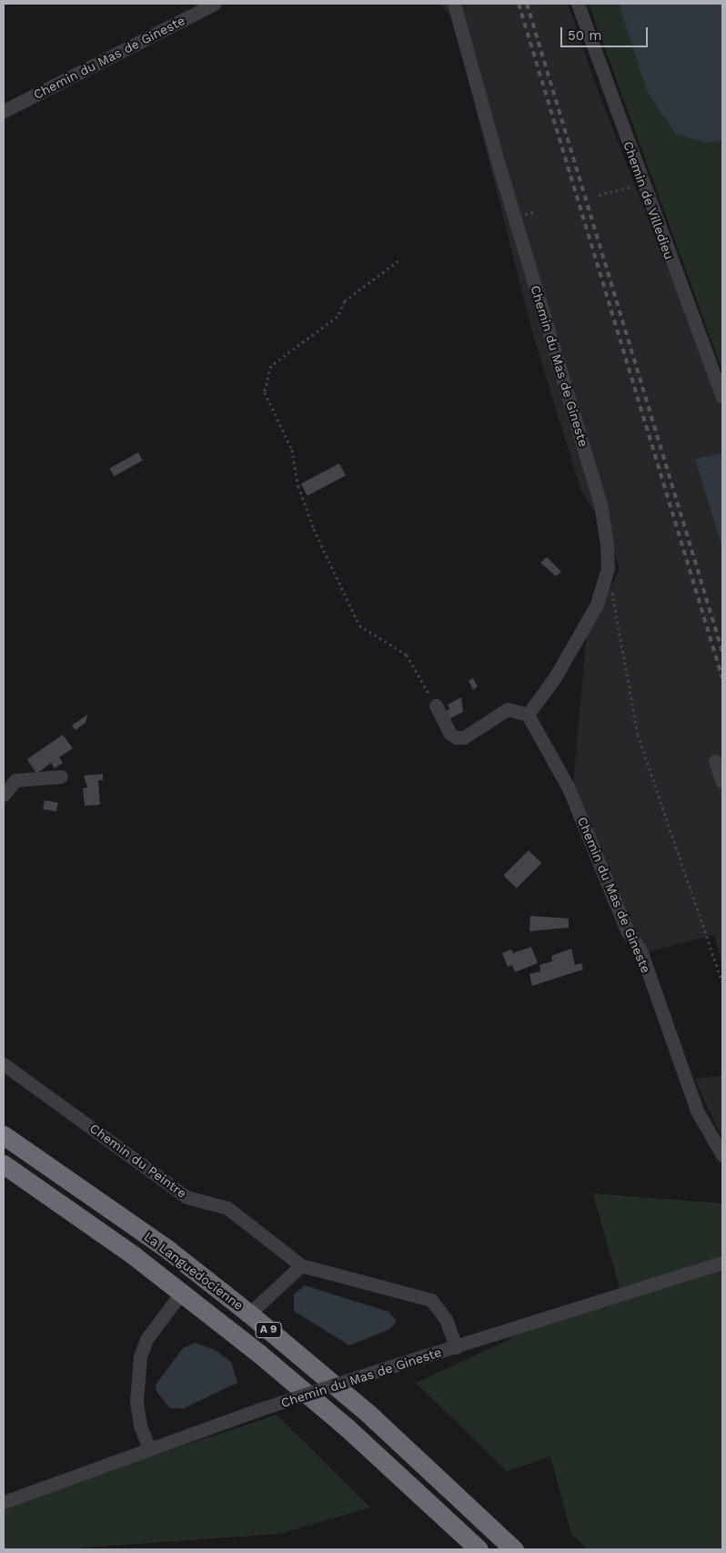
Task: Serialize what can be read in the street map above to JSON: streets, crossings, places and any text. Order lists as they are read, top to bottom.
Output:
{
  "streets": {
    "highway": ["La Languedocienne", "A 9"],
    "street": ["Chemin du Mas de Gineste", "Chemin de Villedieu", "Chemin du Peintre"]
  },
  "crossings": [
    ["Chemin du Mas de Gineste", "Chemin du Peintre"]
  ],
  "scale_bar": "50 m"
}
